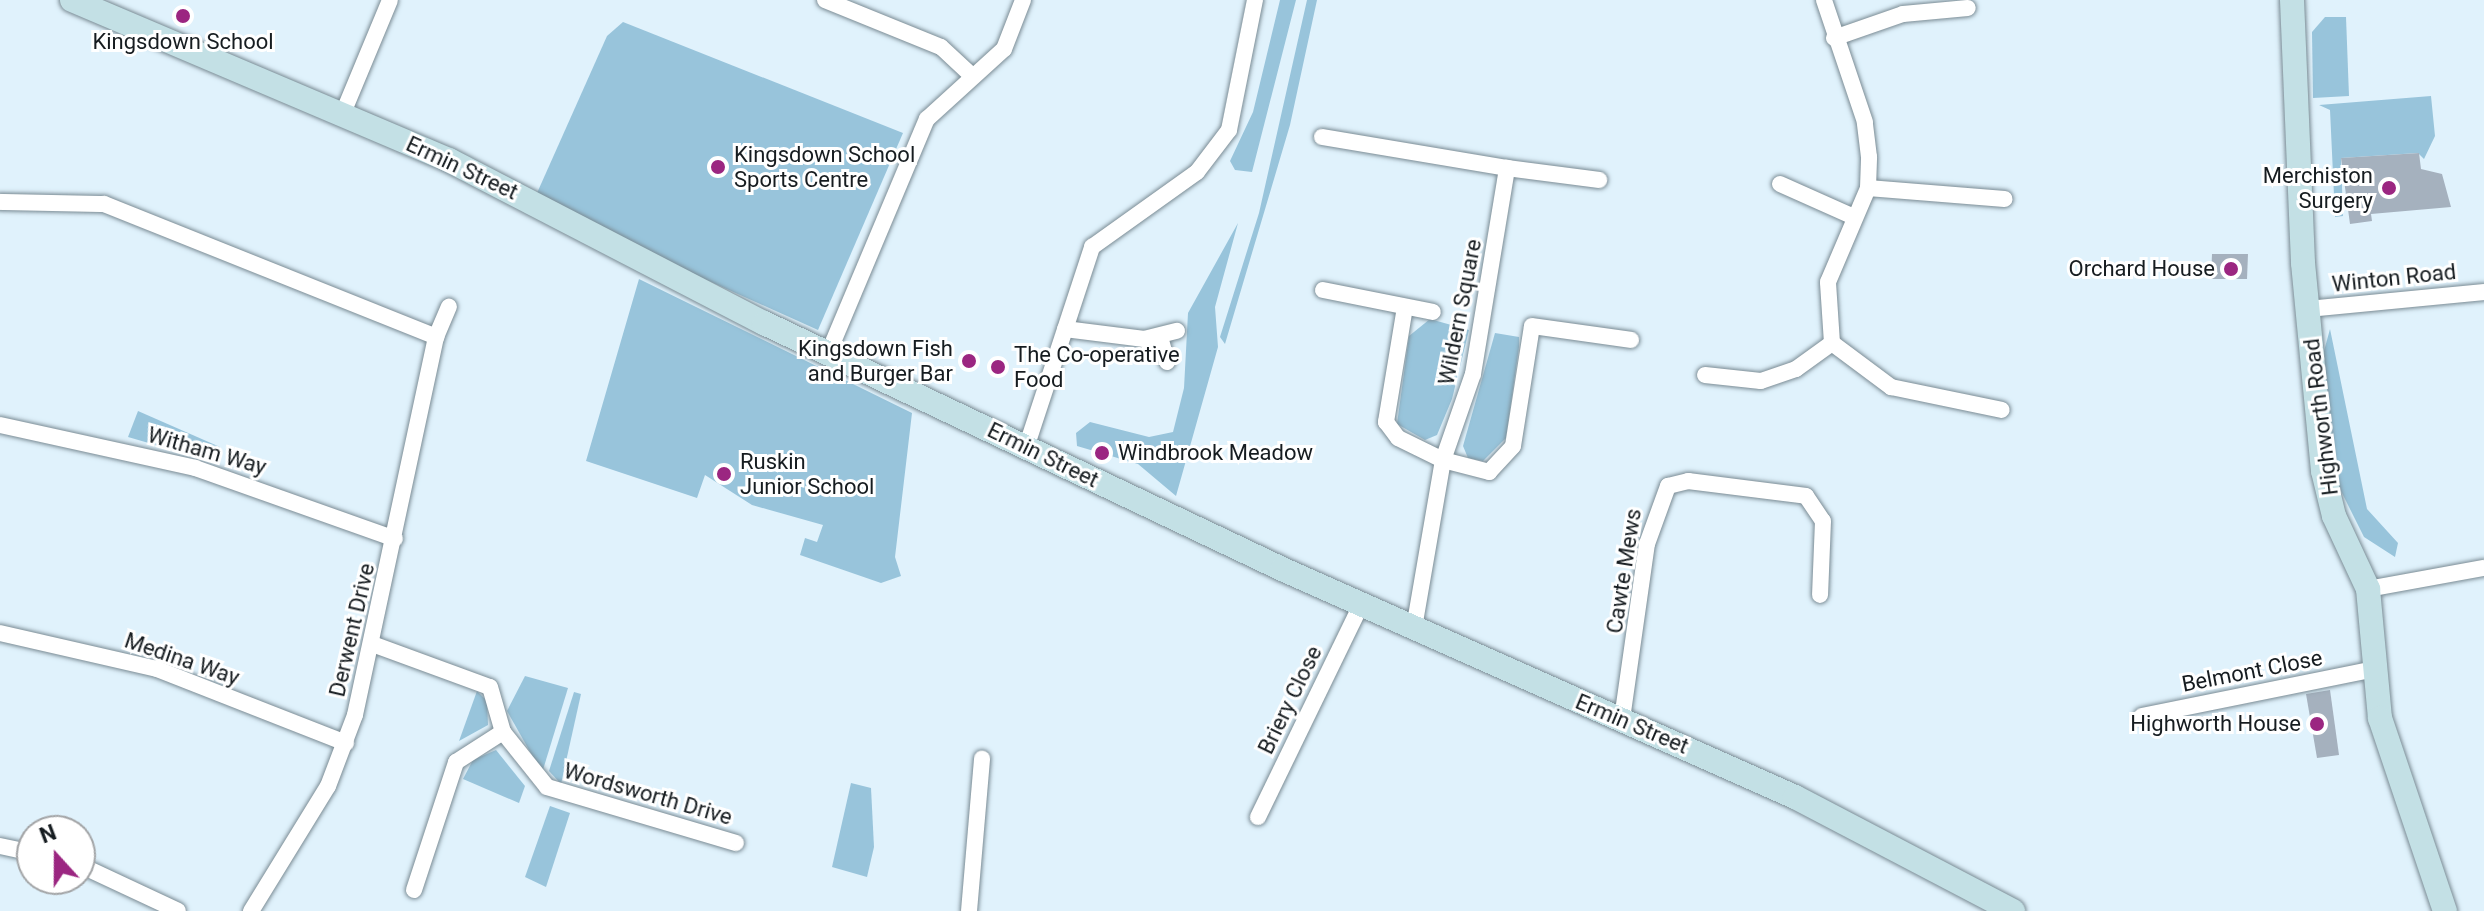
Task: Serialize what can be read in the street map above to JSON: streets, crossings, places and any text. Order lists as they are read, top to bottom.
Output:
{
  "streets": {
    "main road": ["Ermin Street", "Highworth Road"],
    "street": [
      "Winton Road",
      "Wildern Square",
      "Witham Way",
      "Cawte Mews",
      "Derwent Drive",
      "Medina Way",
      "Belmont Close",
      "Briery Close",
      "Wordsworth Drive"
    ]
  },
  "crossings": [
    ["Ermin Street", "Wildern Square"],
    ["Ermin Street", "Cawte Mews"],
    ["Ermin Street", "Briery Close"],
    ["Winton Road", "Highworth Road"],
    ["Highworth Road", "Belmont Close"],
    ["Witham Way", "Derwent Drive"],
    ["Derwent Drive", "Medina Way"],
    ["Derwent Drive", "Wordsworth Drive"]
  ],
  "places": [
    "Kingsdown School",
    "Kingsdown School Sports Centre",
    "Merchiston Surgery",
    "Orchard House",
    "Kingsdown Fish and Burger Bar",
    "The Co-operative Food",
    "Windbrook Meadow",
    "Ruskin Junior School",
    "Highworth House"
  ],
  "north": "top"
}
